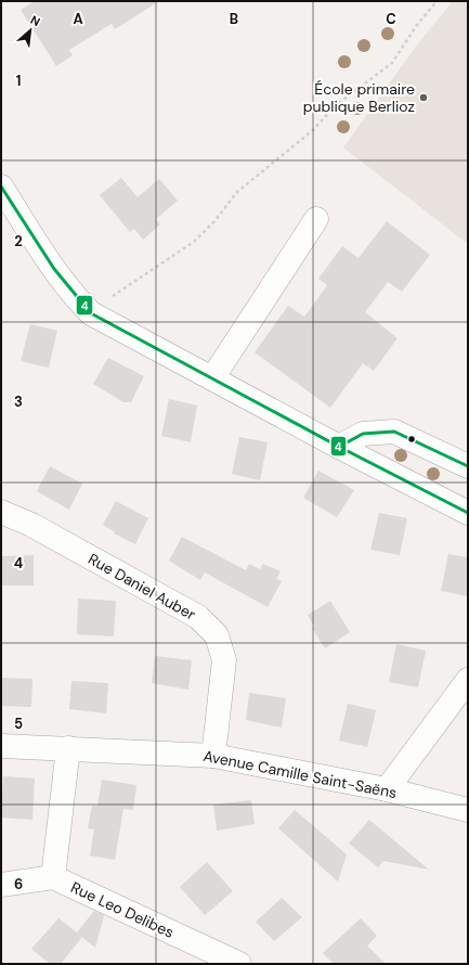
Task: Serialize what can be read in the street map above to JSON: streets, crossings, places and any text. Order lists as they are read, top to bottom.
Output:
{
  "streets": {
    "street": ["Rue Daniel Auber", "Avenue Camille Saint-Saëns", "Rue Leo Delibes"]
  },
  "crossings": [
    ["Rue Daniel Auber", "Avenue Camille Saint-Saëns"]
  ],
  "places": ["École primaire publique Berlioz"],
  "lines": ["transit line 4"],
  "north": "top right",
  "grid": {
    "columns": ["A", "B", "C"],
    "rows": [
      "1",
      "2",
      "3",
      "4",
      "5",
      "6"
    ]
  }
}
